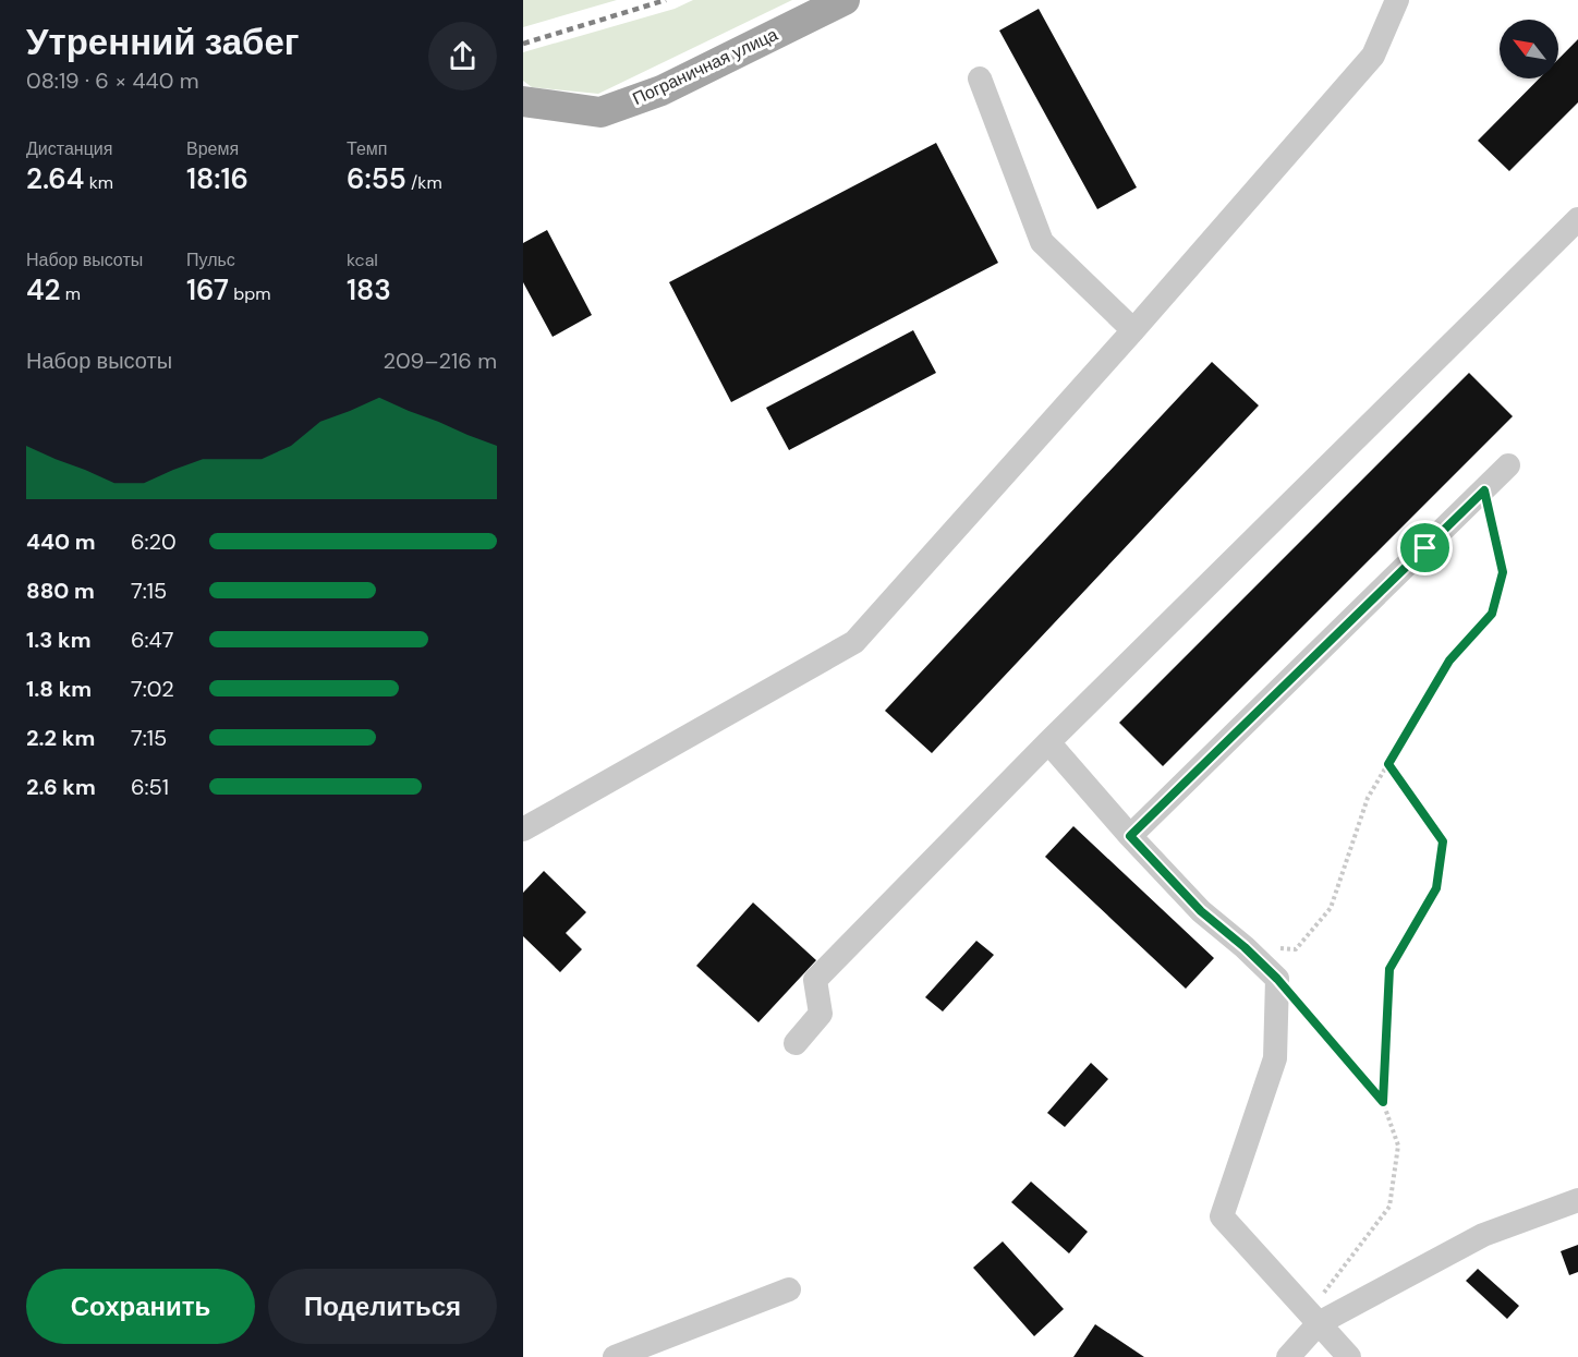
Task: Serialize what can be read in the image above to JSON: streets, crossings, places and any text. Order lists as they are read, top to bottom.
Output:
{
  "streets": {
    "main road": ["Пограничная улица"]
  },
  "north": "top left",
  "page": {
    "heading": ["Утренний забег", "08:19 · 6 × 440 m"],
    "stats": [
      ["Дистанция", "2.64 km"],
      ["Время", "18:16"],
      ["Темп", "6:55 /km"],
      ["Набор высоты", "42 m"],
      ["Пульс", "167 bpm"],
      ["kcal", "183"]
    ],
    "chart": ["Набор высоты", "209–216 m"],
    "list": [
      {
        "name": "440 m",
        "note": "6:20"
      },
      {
        "name": "880 m",
        "note": "7:15"
      },
      {
        "name": "1.3 km",
        "note": "6:47"
      },
      {
        "name": "1.8 km",
        "note": "7:02"
      },
      {
        "name": "2.2 km",
        "note": "7:15"
      },
      {
        "name": "2.6 km",
        "note": "6:51"
      }
    ],
    "buttons": ["Сохранить", "Поделиться"]
  }
}
